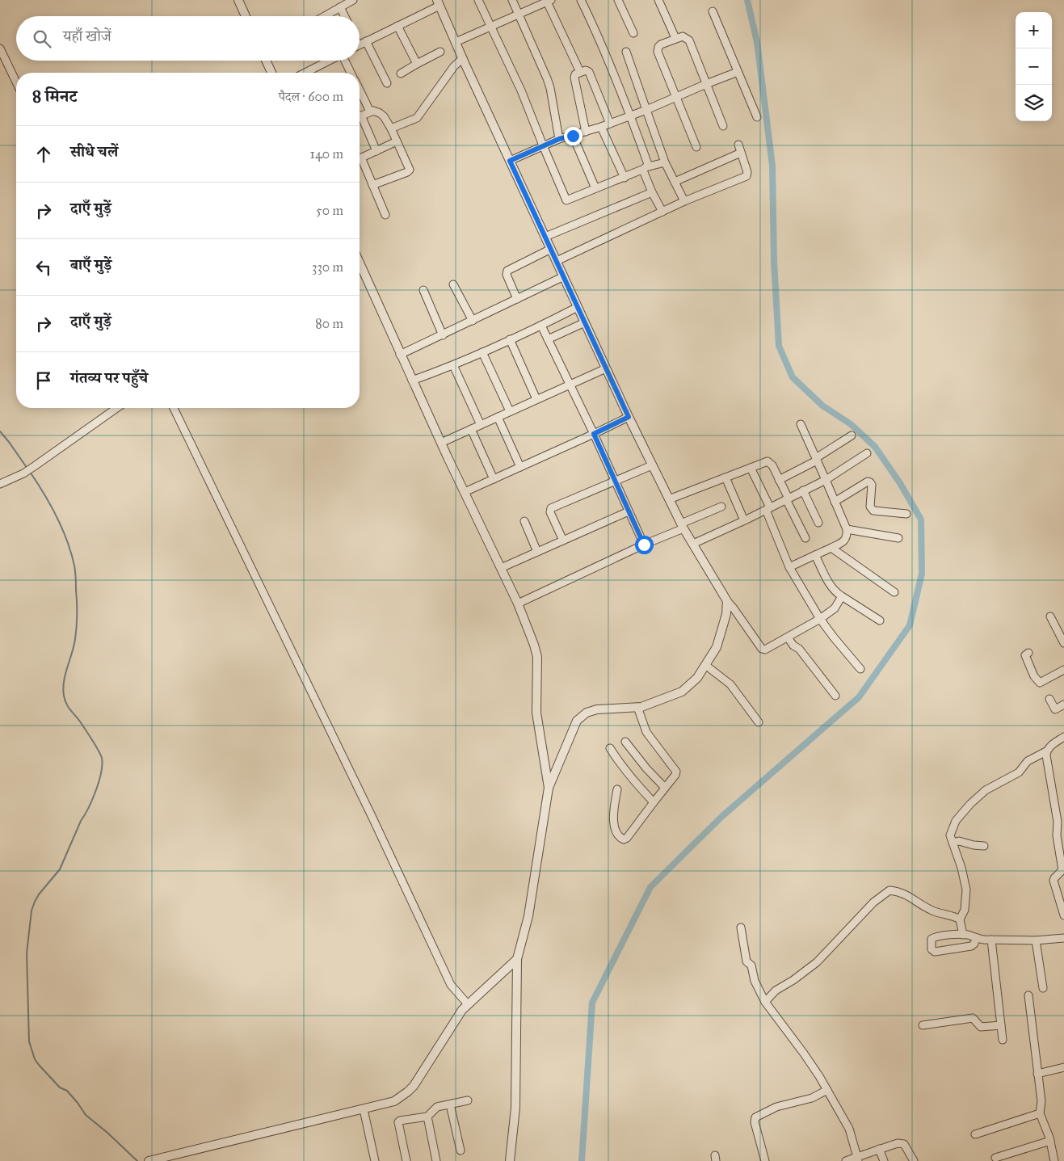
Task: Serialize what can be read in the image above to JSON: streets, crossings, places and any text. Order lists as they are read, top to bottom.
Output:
{
  "page": {
    "map_buttons": ["+", "−"],
    "search": "यहाँ खोजें",
    "heading": ["8 मिनट", "पैदल · 600 m"],
    "list": [
      ["सीधे चलें", "140 m"],
      ["दाएँ मुड़ें", "50 m"],
      ["बाएँ मुड़ें", "330 m"],
      ["दाएँ मुड़ें", "80 m"],
      "गंतव्य पर पहुँचे"
    ]
  }
}
